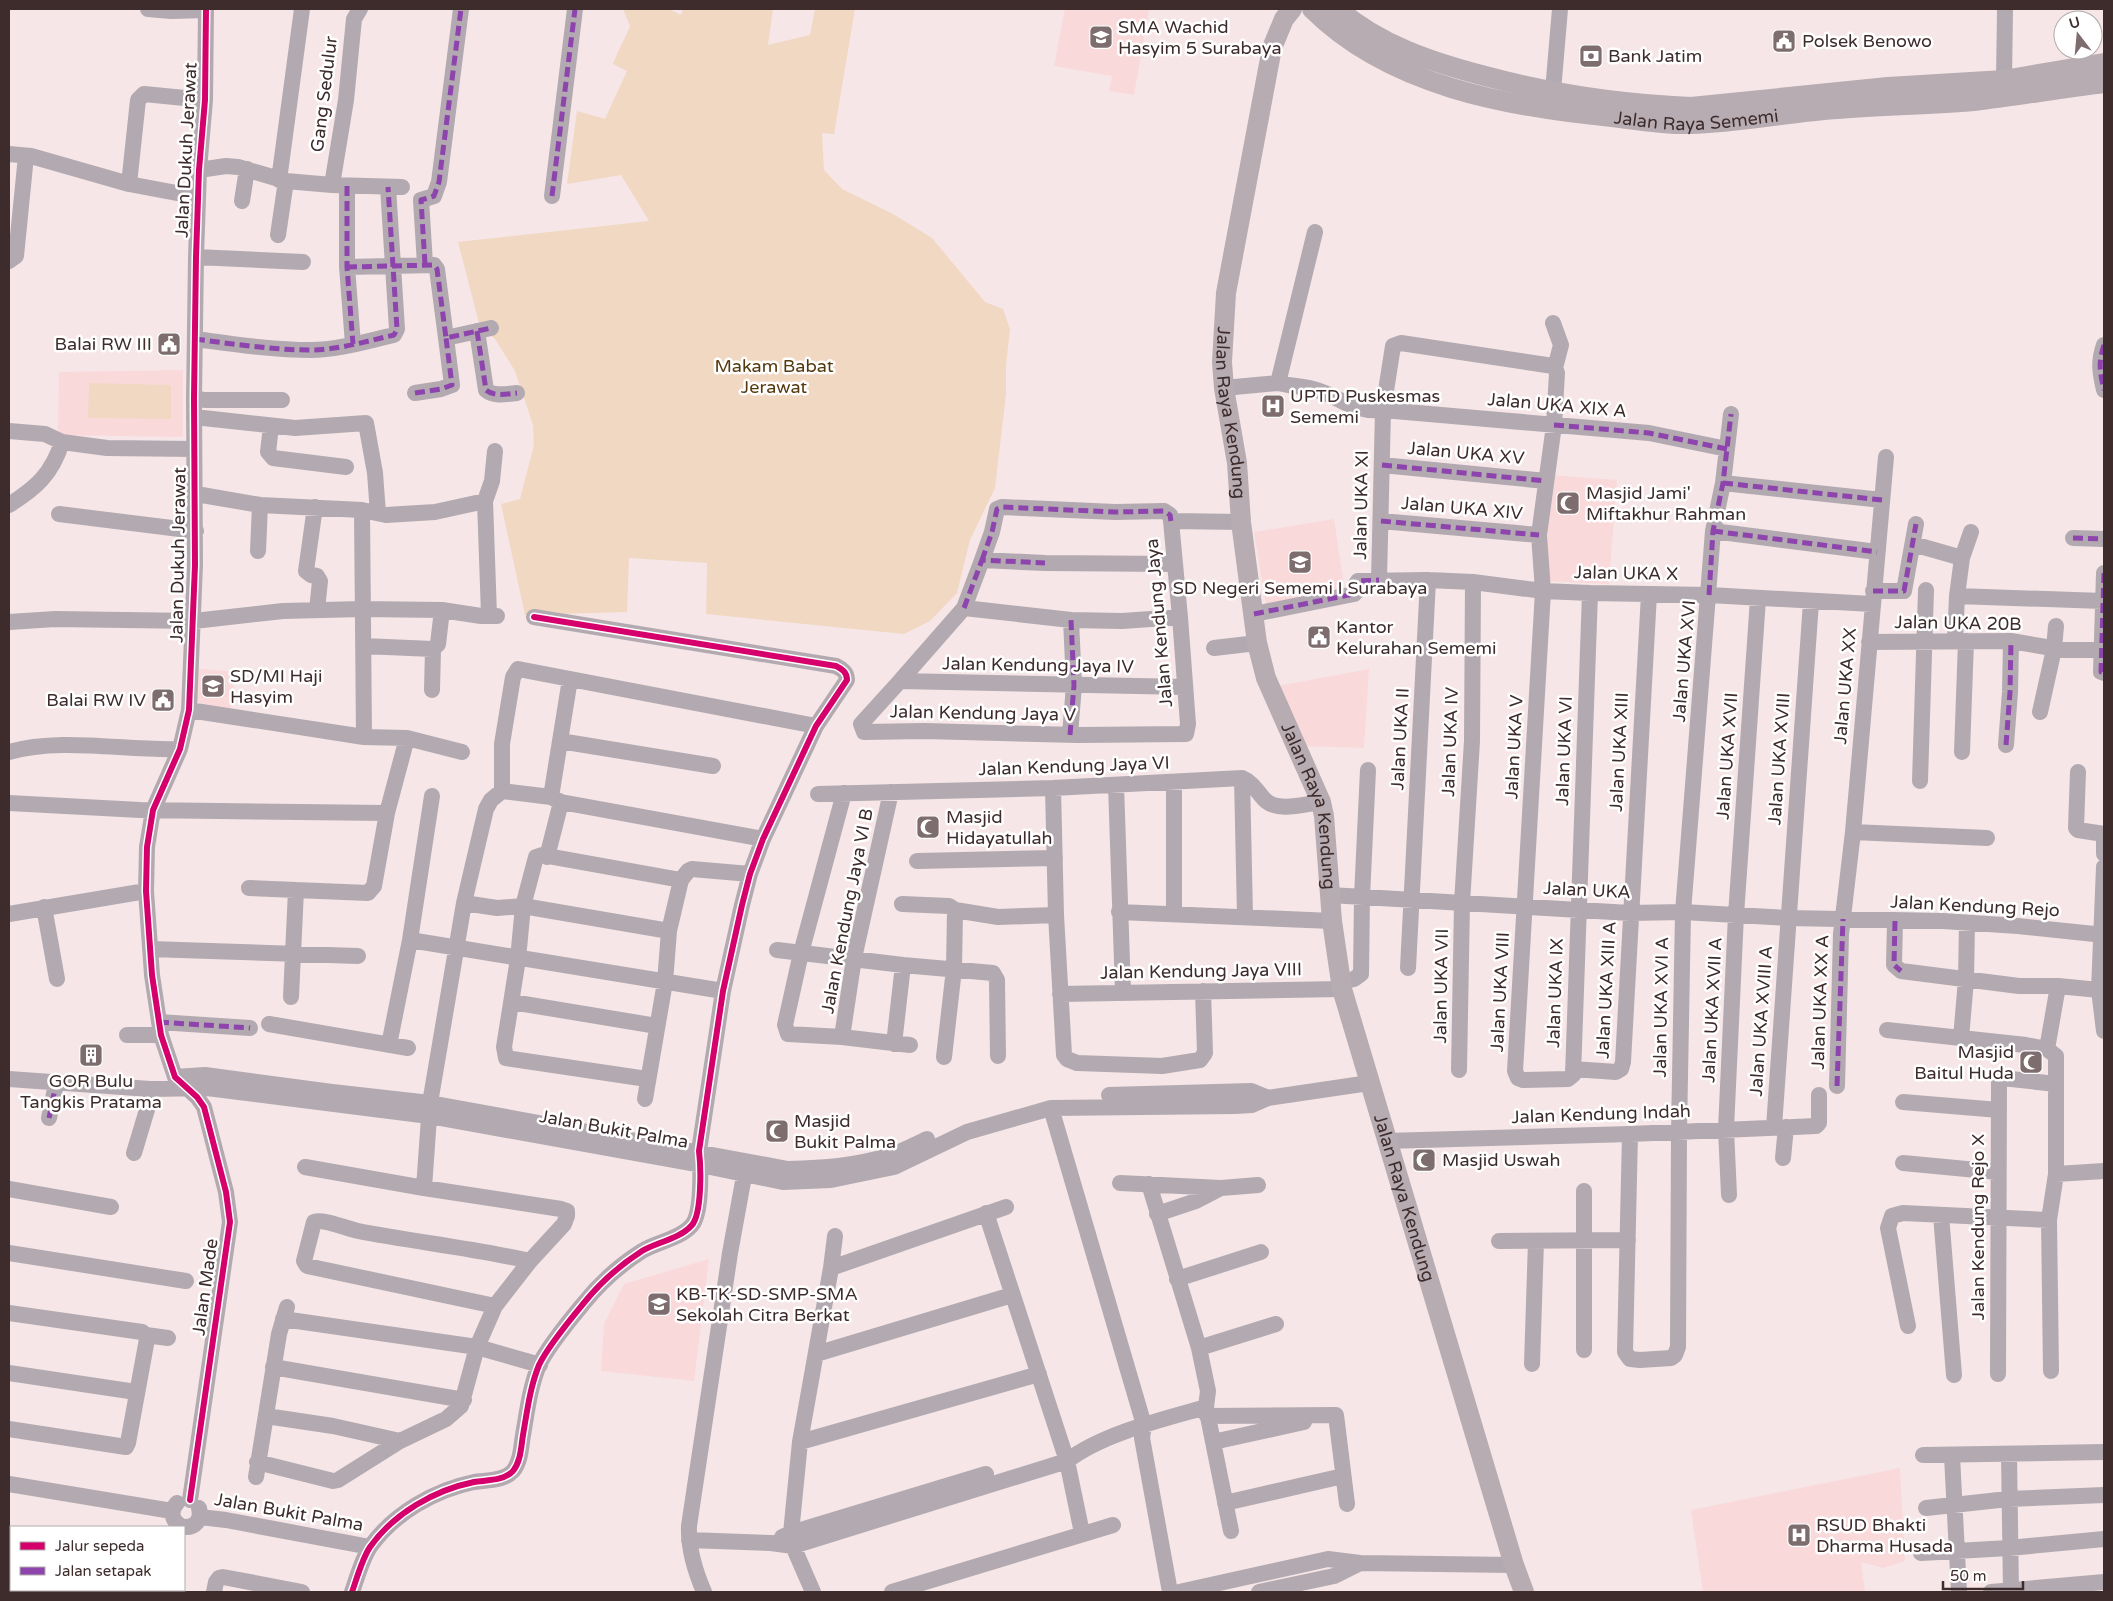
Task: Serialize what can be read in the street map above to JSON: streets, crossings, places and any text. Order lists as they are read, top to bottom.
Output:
{
  "streets": {
    "main road": ["Jalan Raya Sememi", "Jalan Raya Kendung"],
    "street": [
      "Gang Sedulur",
      "Jalan Dukuh Jerawat",
      "Jalan UKA XIX A",
      "Jalan UKA XV",
      "Jalan UKA XI",
      "Jalan UKA XIV",
      "Jalan UKA X",
      "Jalan Kendung Jaya",
      "Jalan UKA 20B",
      "Jalan UKA XVI",
      "Jalan Kendung Jaya IV",
      "Jalan UKA XX",
      "Jalan Kendung Jaya V",
      "Jalan UKA II",
      "Jalan UKA IV",
      "Jalan UKA V",
      "Jalan UKA VI",
      "Jalan UKA XIII",
      "Jalan UKA XVII",
      "Jalan UKA XVIII",
      "Jalan Kendung Jaya VI",
      "Jalan UKA",
      "Jalan Kendung Rejo",
      "Jalan Kendung Jaya VI B",
      "Jalan Kendung Jaya VIII",
      "Jalan UKA VII",
      "Jalan UKA XIII A",
      "Jalan UKA VIII",
      "Jalan UKA IX",
      "Jalan UKA XX A",
      "Jalan UKA XVI A",
      "Jalan UKA XVII A",
      "Jalan UKA XVIII A",
      "Jalan Kendung Indah",
      "Jalan Bukit Palma",
      "Jalan Kendung Rejo X",
      "Jalan Made"
    ]
  },
  "crossings": [
    ["Jalan Dukuh Jerawat", "Jalan Bukit Palma"],
    ["Jalan Dukuh Jerawat", "Jalan Made"],
    ["Jalan UKA XIX A", "Jalan Raya Kendung"],
    ["Jalan UKA XIX A", "Jalan UKA XI"],
    ["Jalan UKA XIX A", "Jalan UKA XVI"],
    ["Jalan UKA XIX A", "Jalan UKA V"],
    ["Jalan Raya Kendung", "Jalan UKA X"],
    ["Jalan Raya Kendung", "Jalan Kendung Jaya"],
    ["Jalan Raya Kendung", "Jalan UKA"],
    ["Jalan Raya Kendung", "Jalan Kendung Jaya VIII"],
    ["Jalan Raya Kendung", "Jalan Kendung Indah"],
    ["Jalan UKA XV", "Jalan UKA XI"],
    ["Jalan UKA XV", "Jalan UKA V"],
    ["Jalan UKA XI", "Jalan UKA XIV"],
    ["Jalan UKA XI", "Jalan UKA X"],
    ["Jalan UKA XIV", "Jalan UKA V"],
    ["Jalan UKA X", "Jalan UKA XVI"],
    ["Jalan UKA X", "Jalan UKA XX"],
    ["Jalan UKA X", "Jalan UKA II"],
    ["Jalan UKA X", "Jalan UKA IV"],
    ["Jalan UKA X", "Jalan UKA V"],
    ["Jalan UKA X", "Jalan UKA VI"],
    ["Jalan UKA X", "Jalan UKA XIII"],
    ["Jalan UKA X", "Jalan UKA XVII"],
    ["Jalan UKA X", "Jalan UKA XVIII"],
    ["Jalan Kendung Jaya", "Jalan Kendung Jaya IV"],
    ["Jalan Kendung Jaya", "Jalan Kendung Jaya V"],
    ["Jalan UKA 20B", "Jalan UKA XX"],
    ["Jalan UKA XVI", "Jalan UKA"],
    ["Jalan UKA XVI", "Jalan UKA XVI A"],
    ["Jalan Kendung Jaya IV", "Jalan Kendung Jaya V"],
    ["Jalan UKA XX", "Jalan UKA"],
    ["Jalan UKA XX", "Jalan Kendung Rejo"],
    ["Jalan UKA XX", "Jalan UKA XX A"],
    ["Jalan UKA II", "Jalan UKA"],
    ["Jalan UKA IV", "Jalan UKA"],
    ["Jalan UKA IV", "Jalan UKA VII"],
    ["Jalan UKA V", "Jalan UKA"],
    ["Jalan UKA V", "Jalan UKA VIII"],
    ["Jalan UKA VI", "Jalan UKA"],
    ["Jalan UKA VI", "Jalan UKA IX"],
    ["Jalan UKA XIII", "Jalan UKA"],
    ["Jalan UKA XIII", "Jalan UKA XIII A"],
    ["Jalan UKA XVII", "Jalan UKA"],
    ["Jalan UKA XVII", "Jalan UKA XVII A"],
    ["Jalan UKA XVIII", "Jalan UKA"],
    ["Jalan UKA XVIII", "Jalan UKA XVIII A"],
    ["Jalan Kendung Jaya VI", "Jalan Kendung Jaya VI B"],
    ["Jalan UKA", "Jalan Kendung Rejo"],
    ["Jalan UKA", "Jalan UKA VII"],
    ["Jalan UKA", "Jalan UKA XIII A"],
    ["Jalan UKA", "Jalan UKA VIII"],
    ["Jalan UKA", "Jalan UKA IX"],
    ["Jalan UKA", "Jalan UKA XX A"],
    ["Jalan UKA", "Jalan UKA XVI A"],
    ["Jalan UKA", "Jalan UKA XVII A"],
    ["Jalan UKA", "Jalan UKA XVIII A"],
    ["Jalan Kendung Rejo", "Jalan UKA XX A"],
    ["Jalan UKA XIII A", "Jalan UKA VIII"],
    ["Jalan UKA XIII A", "Jalan UKA IX"],
    ["Jalan UKA VIII", "Jalan UKA IX"],
    ["Jalan UKA XX A", "Jalan Kendung Indah"],
    ["Jalan UKA XVI A", "Jalan Kendung Indah"],
    ["Jalan UKA XVII A", "Jalan Kendung Indah"],
    ["Jalan UKA XVIII A", "Jalan Kendung Indah"],
    ["Jalan Bukit Palma", "Jalan Made"]
  ],
  "parks": ["Makam Babat Jerawat"],
  "places": {
    "school or university": [
      "SMA Wachid Hasyim 5 Surabaya",
      "SD Negeri Sememi I Surabaya",
      "SD/MI Haji Hasyim",
      "KB-TK-SD-SMP-SMA Sekolah Citra Berkat"
    ],
    "public building": [
      "Polsek Benowo",
      "Balai RW III",
      "Kantor Kelurahan Sememi",
      "Balai RW IV"
    ],
    "bank": ["Bank Jatim"],
    "hospital": ["UPTD Puskesmas Sememi", "RSUD Bhakti Dharma Husada"],
    "mosque": [
      "Masjid Jami' Miftakhur Rahman",
      "Masjid Hidayatullah",
      "Masjid Baitul Huda",
      "Masjid Bukit Palma",
      "Masjid Uswah"
    ],
    "building": ["GOR Bulu Tangkis Pratama"]
  },
  "legend": ["Jalur sepeda", "Jalan setapak"],
  "scale_bar": "50 m",
  "north": "top"
}
